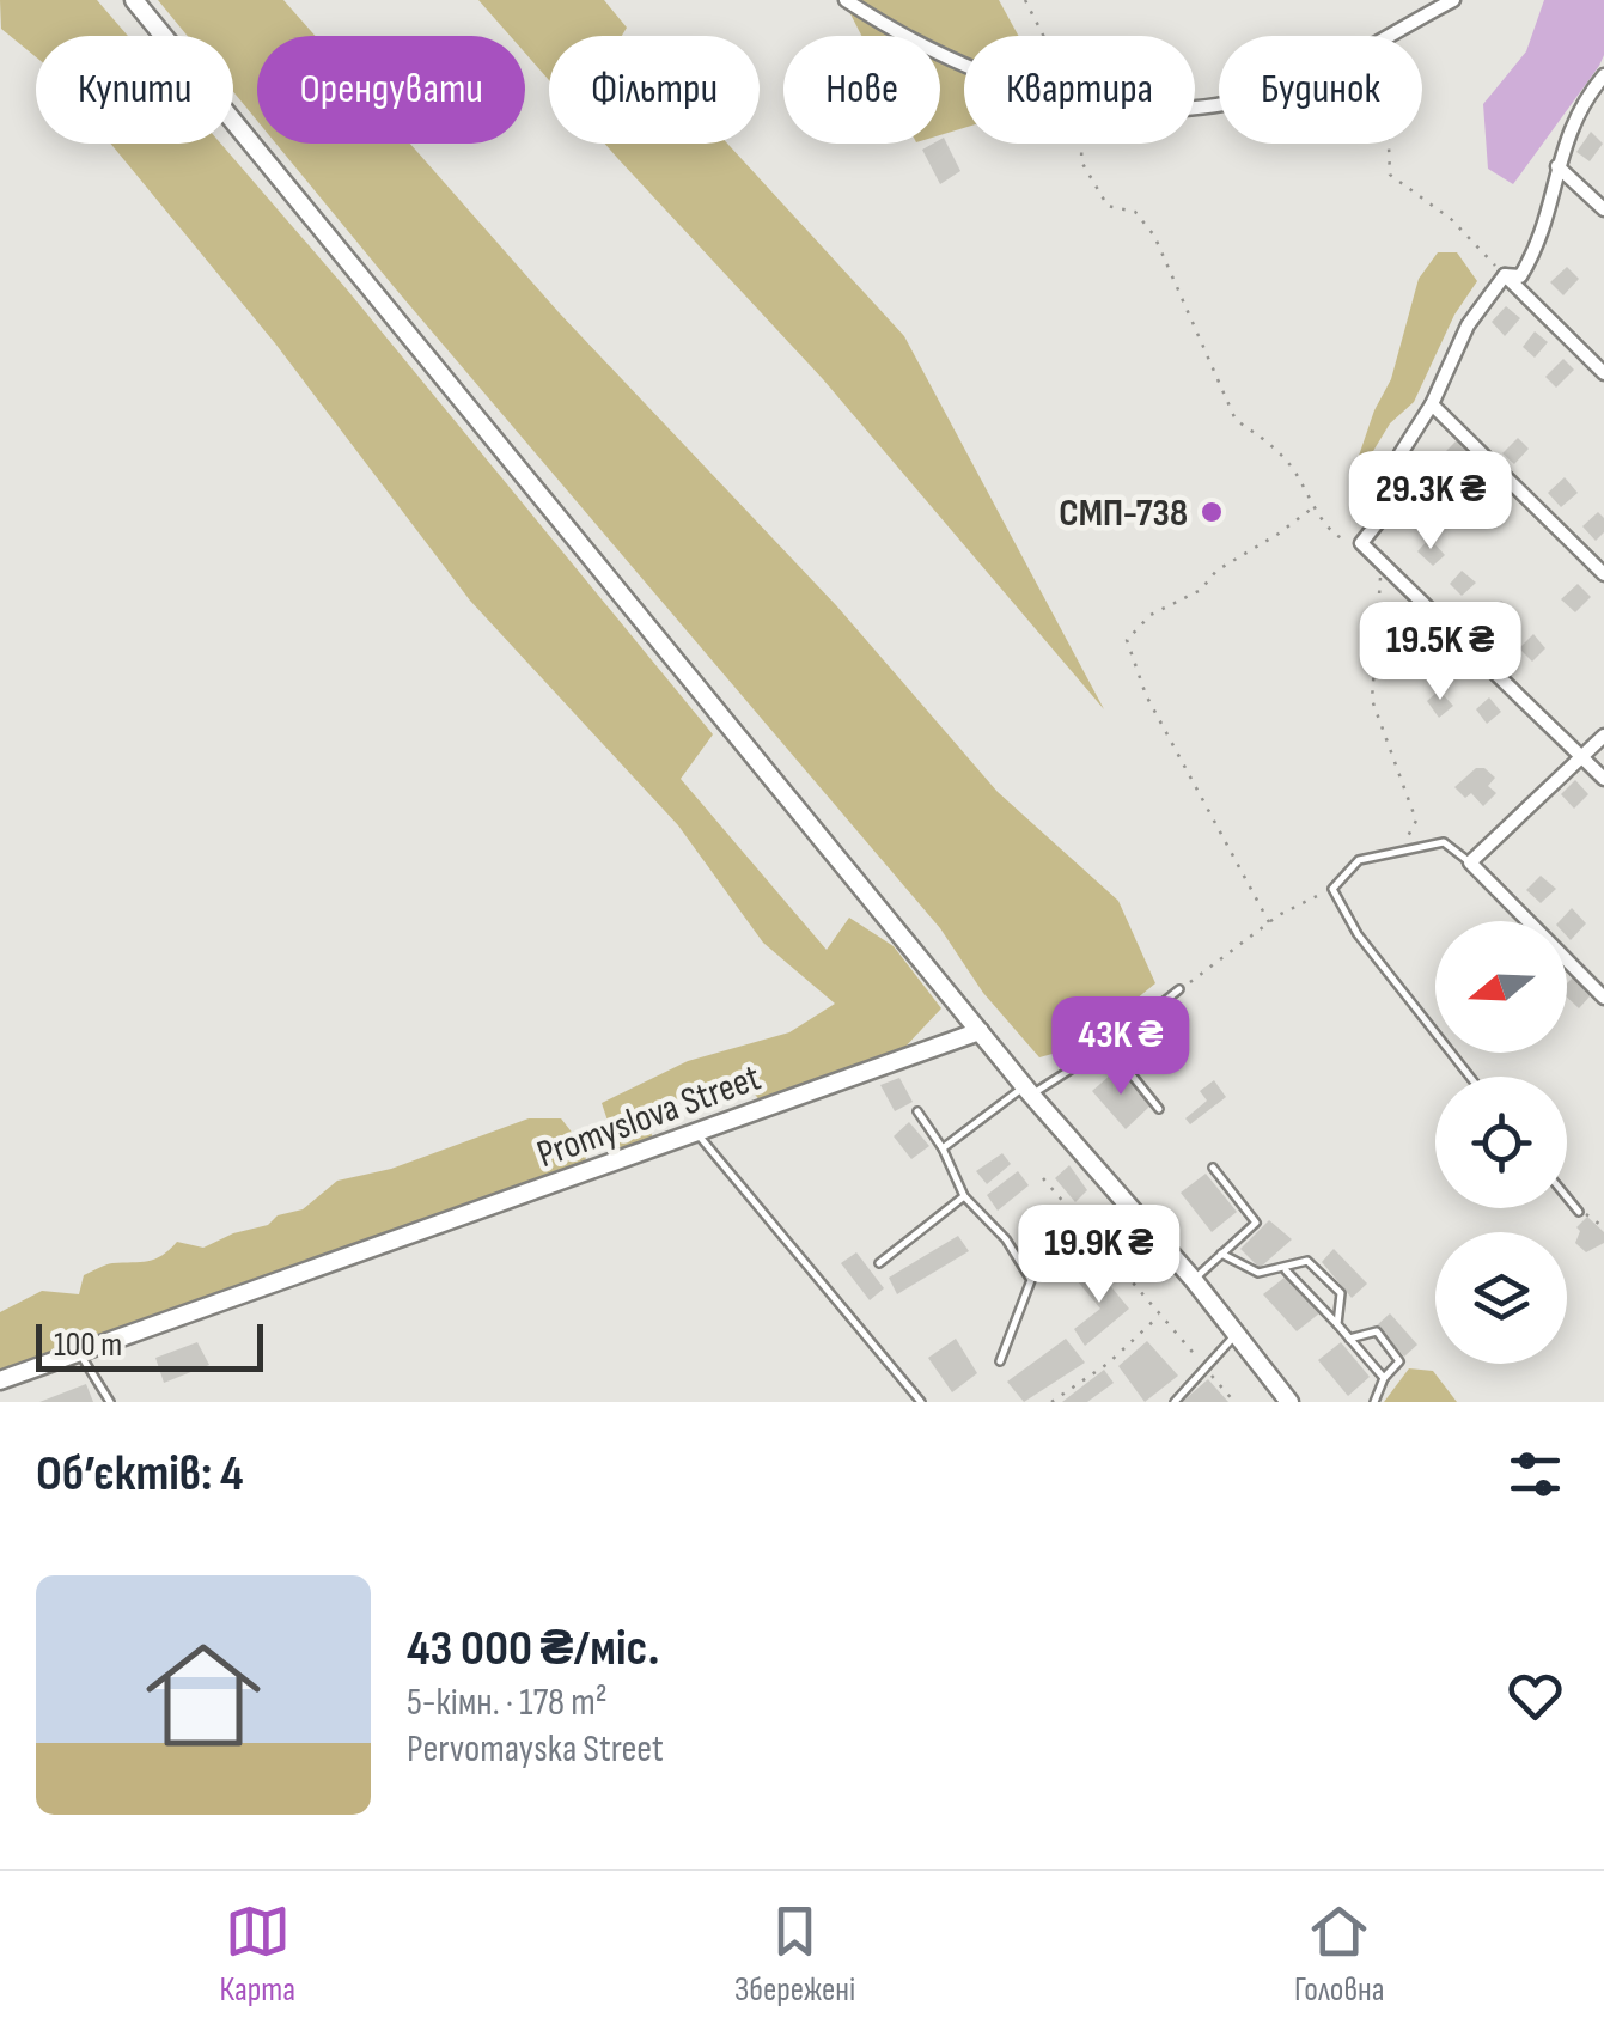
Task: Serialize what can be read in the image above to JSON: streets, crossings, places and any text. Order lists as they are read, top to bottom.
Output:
{
  "streets": {
    "street": ["Promyslova Street"]
  },
  "places": ["СМП-738"],
  "scale_bar": "100 m",
  "north": "left",
  "page": {
    "chip": [
      "Купити",
      "Орендувати",
      "Фільтри",
      "Нове",
      "Квартира",
      "Будинок"
    ],
    "price": [
      "29.3K ₴",
      "19.5K ₴",
      "43K ₴",
      "19.9K ₴"
    ],
    "scale": "100 m",
    "heading": "Об’єктів: 4",
    "list": [
      {
        "name": "43 000 ₴/міс.",
        "note": "5-кімн. · 178 m² · Pervomayska Street"
      }
    ],
    "tabs": ["Карта", "Збережені", "Головна"]
  }
}
